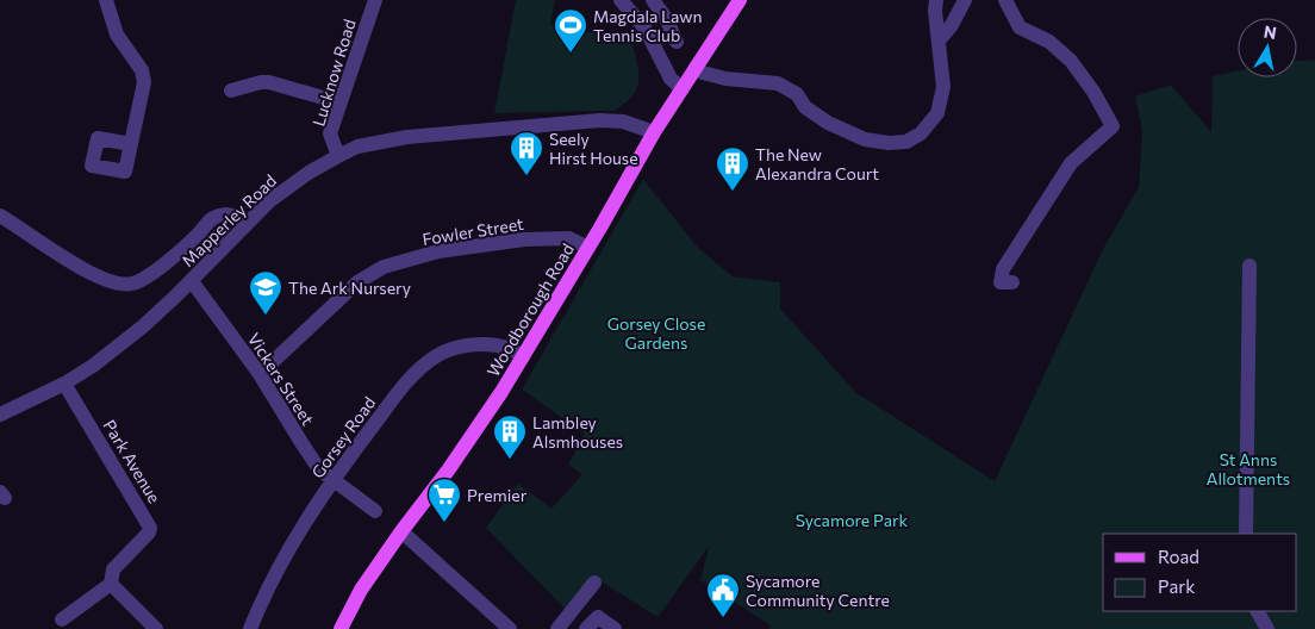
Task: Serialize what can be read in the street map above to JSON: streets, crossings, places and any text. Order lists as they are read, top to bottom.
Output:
{
  "streets": {
    "main road": ["Woodborough Road"],
    "street": [
      "Lucknow Road",
      "Mapperley Road",
      "Fowler Street",
      "Vickers Street",
      "Gorsey Road",
      "Park Avenue"
    ]
  },
  "crossings": [
    ["Lucknow Road", "Mapperley Road"],
    ["Mapperley Road", "Woodborough Road"],
    ["Mapperley Road", "Vickers Street"],
    ["Mapperley Road", "Park Avenue"],
    ["Fowler Street", "Woodborough Road"],
    ["Fowler Street", "Vickers Street"],
    ["Woodborough Road", "Gorsey Road"],
    ["Vickers Street", "Gorsey Road"]
  ],
  "parks": ["Gorsey Close Gardens", "St Anns Allotments", "Sycamore Park"],
  "places": {
    "sports": ["Magdala Lawn Tennis Club"],
    "building": ["Seely Hirst House", "The New Alexandra Court", "Lambley Alsmhouses"],
    "school or university": ["The Ark Nursery"],
    "supermarket": ["Premier"],
    "public building": ["Sycamore Community Centre"]
  },
  "legend": ["Road", "Park"],
  "north": "top"
}
